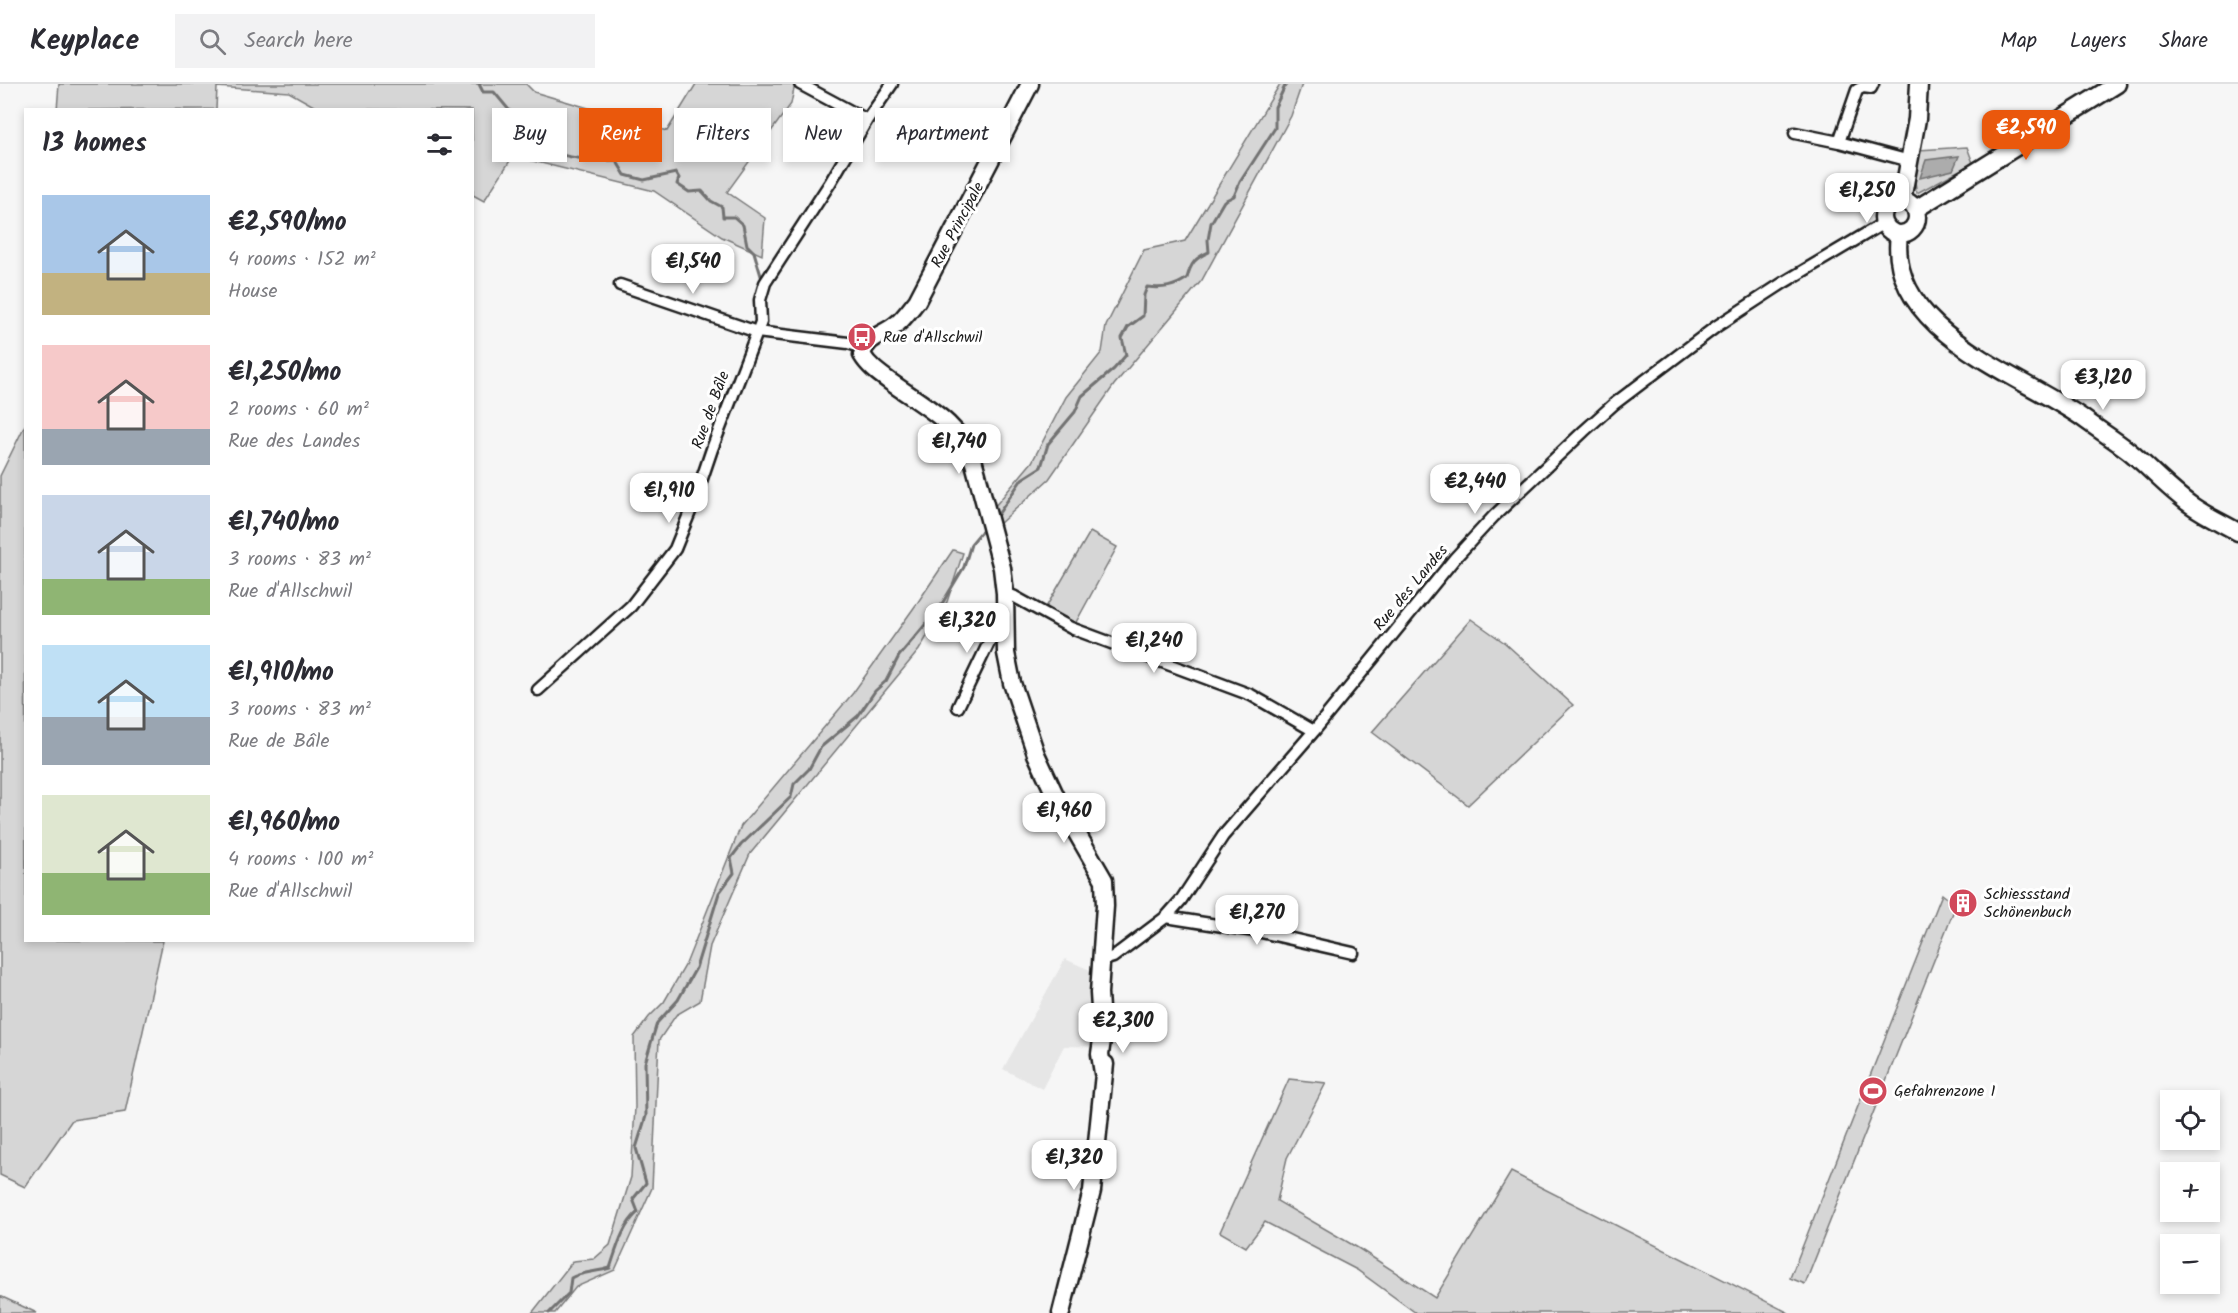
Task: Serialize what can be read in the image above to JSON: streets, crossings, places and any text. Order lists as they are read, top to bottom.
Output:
{
  "streets": {
    "street": ["Rue Principale", "Rue de Bâle", "Rue des Landes"]
  },
  "places": {
    "bus stop": ["Rue d'Allschwil"],
    "building": ["Schiessstand Schönenbuch"],
    "sports": ["Gefahrenzone 1"]
  },
  "page": {
    "header": "Keyplace",
    "search": "Search here",
    "nav": ["Map", "Layers", "Share"],
    "chip": [
      "Buy",
      "Rent",
      "Filters",
      "New",
      "Apartment"
    ],
    "heading": "13 homes",
    "price": [
      "€2,590",
      "€1,250",
      "€1,540",
      "€3,120",
      "€1,740",
      "€2,440",
      "€1,910",
      "€1,320",
      "€1,240",
      "€1,960",
      "€1,270",
      "€2,300",
      "€1,320"
    ],
    "list": [
      {
        "name": "€2,590/mo",
        "note": "4 rooms · 152 m² · House"
      },
      {
        "name": "€1,250/mo",
        "note": "2 rooms · 60 m² · Rue des Landes"
      },
      {
        "name": "€1,740/mo",
        "note": "3 rooms · 83 m² · Rue d'Allschwil"
      },
      {
        "name": "€1,910/mo",
        "note": "3 rooms · 83 m² · Rue de Bâle"
      },
      {
        "name": "€1,960/mo",
        "note": "4 rooms · 100 m² · Rue d'Allschwil"
      }
    ],
    "map_buttons": ["+", "−"]
  }
}
